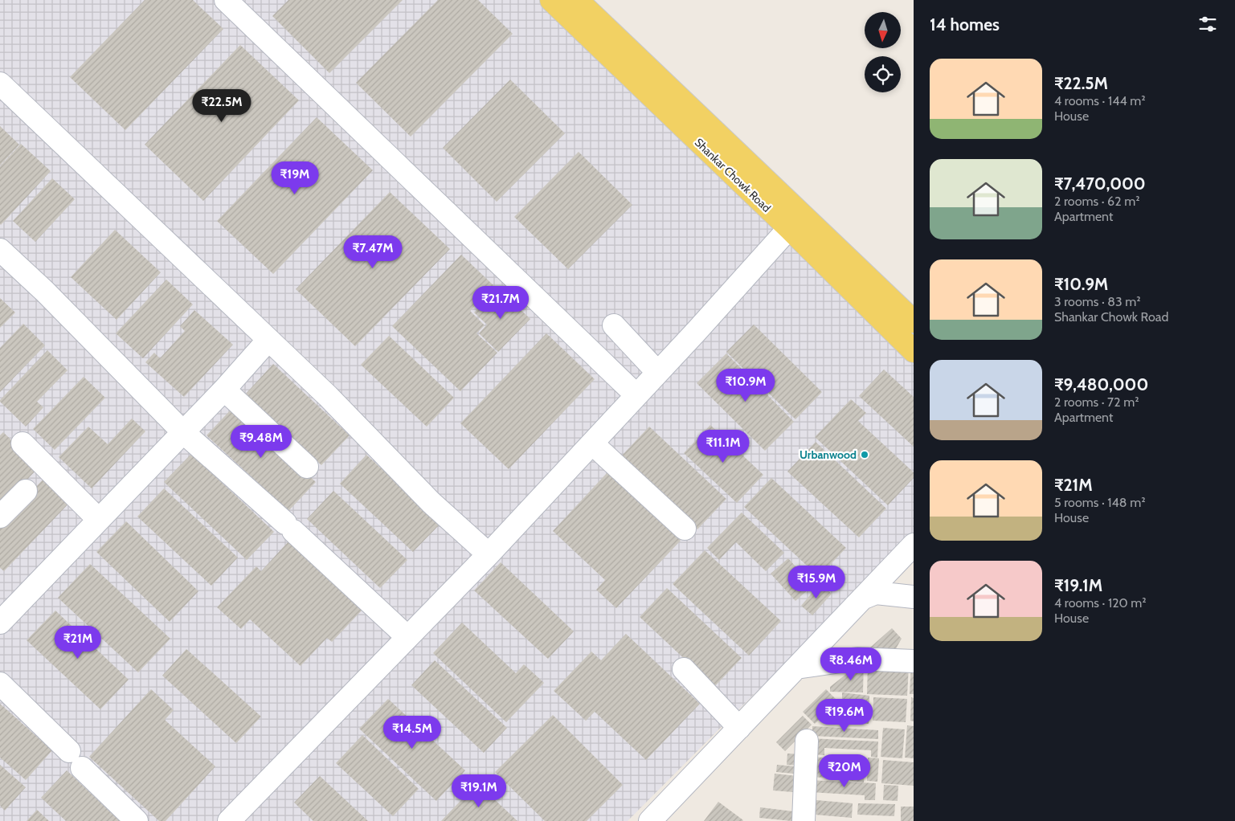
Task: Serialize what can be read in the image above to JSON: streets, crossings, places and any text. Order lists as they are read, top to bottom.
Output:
{
  "streets": {
    "main road": ["Shankar Chowk Road"]
  },
  "places": ["Urbanwood"],
  "north": "bottom",
  "page": {
    "heading": "14 homes",
    "list": [
      {
        "name": "₹22.5M",
        "note": "4 rooms · 144 m² · House"
      },
      {
        "name": "₹7,470,000",
        "note": "2 rooms · 62 m² · Apartment"
      },
      {
        "name": "₹10.9M",
        "note": "3 rooms · 83 m² · Shankar Chowk Road"
      },
      {
        "name": "₹9,480,000",
        "note": "2 rooms · 72 m² · Apartment"
      },
      {
        "name": "₹21M",
        "note": "5 rooms · 148 m² · House"
      },
      {
        "name": "₹19.1M",
        "note": "4 rooms · 120 m² · House"
      }
    ],
    "price": [
      "₹22.5M",
      "₹19M",
      "₹7.47M",
      "₹21.7M",
      "₹10.9M",
      "₹9.48M",
      "₹11.1M",
      "₹15.9M",
      "₹21M",
      "₹8.46M",
      "₹19.6M",
      "₹14.5M",
      "₹20M",
      "₹19.1M"
    ]
  }
}
